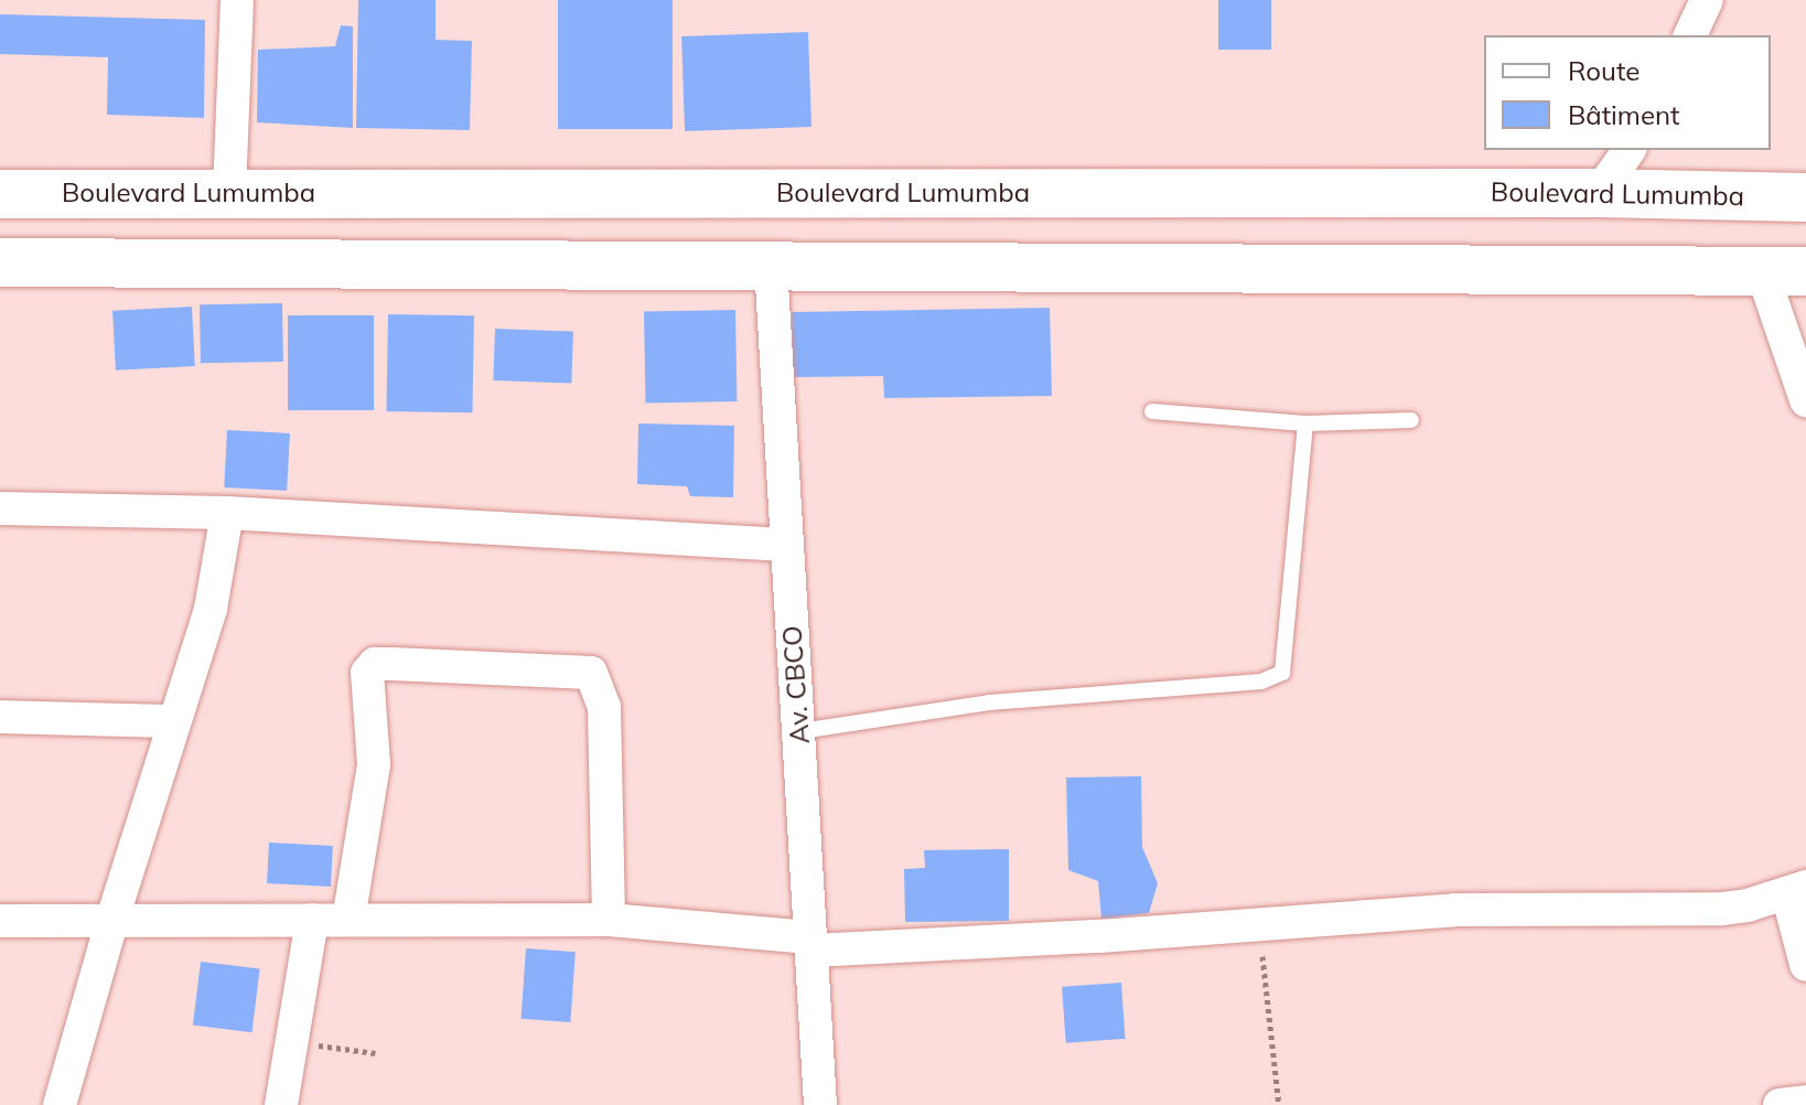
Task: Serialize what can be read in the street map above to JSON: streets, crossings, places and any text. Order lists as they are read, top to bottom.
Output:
{
  "streets": {
    "highway": ["Boulevard Lumumba"],
    "street": ["Av. CBCO"]
  },
  "legend": ["Route", "Bâtiment"]
}
